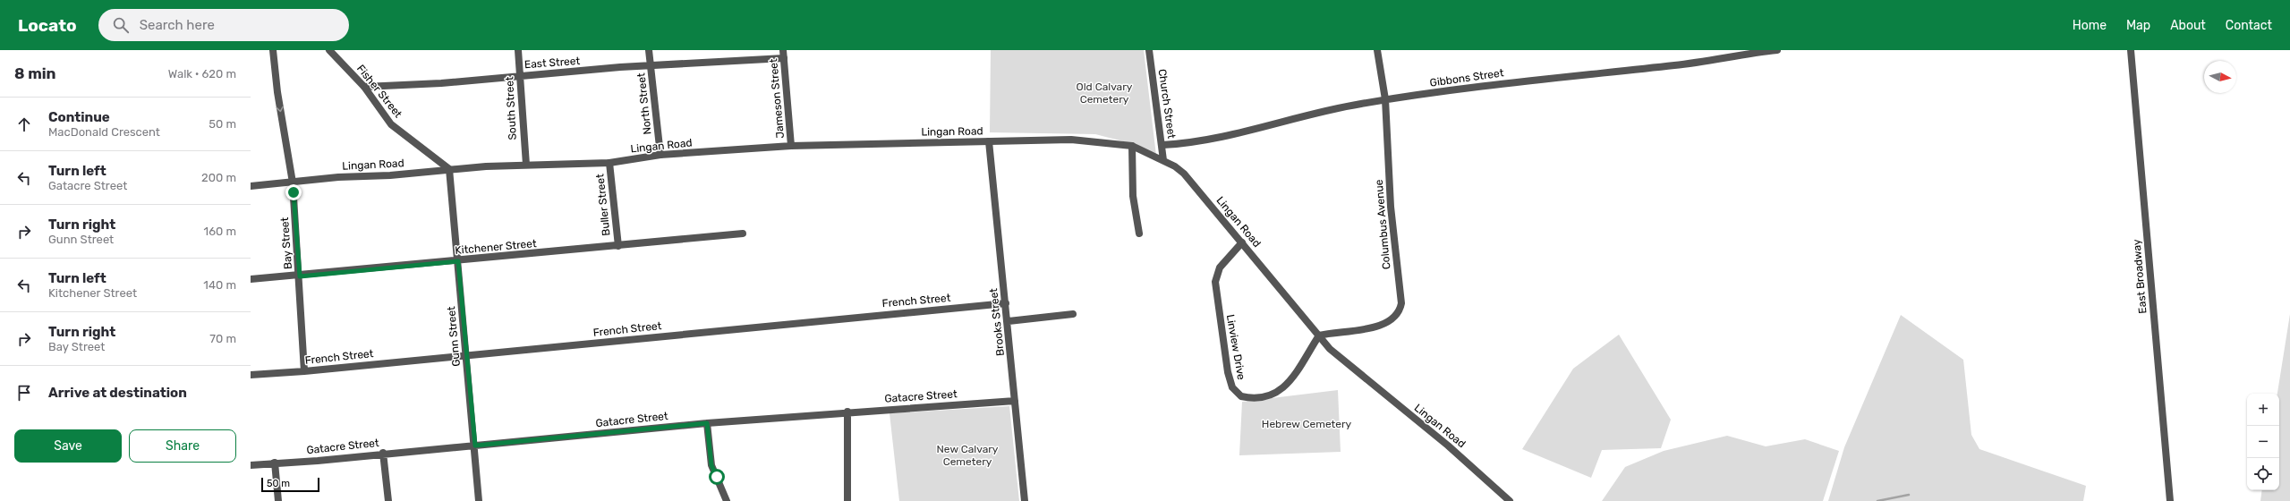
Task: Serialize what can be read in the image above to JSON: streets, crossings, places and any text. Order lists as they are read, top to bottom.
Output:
{
  "streets": {
    "street": [
      "East Street",
      "Gibbons Street",
      "Fisher Street",
      "Jameson Street",
      "North Street",
      "Church Street",
      "South Street",
      "Lingan Road",
      "Buller Street",
      "Columbus Avenue",
      "Bay Street",
      "Kitchener Street",
      "East Broadway",
      "French Street",
      "Brooks Street",
      "Gunn Street",
      "Linview Drive",
      "Gatacre Street"
    ]
  },
  "crossings": [
    ["East Street", "Fisher Street"],
    ["East Street", "Jameson Street"],
    ["East Street", "North Street"],
    ["East Street", "South Street"],
    ["Gibbons Street", "Church Street"],
    ["Gibbons Street", "Columbus Avenue"],
    ["Fisher Street", "Lingan Road"],
    ["Fisher Street", "Gunn Street"],
    ["Jameson Street", "Lingan Road"],
    ["North Street", "Lingan Road"],
    ["Church Street", "Lingan Road"],
    ["South Street", "Lingan Road"],
    ["Lingan Road", "Buller Street"],
    ["Lingan Road", "Columbus Avenue"],
    ["Lingan Road", "Bay Street"],
    ["Lingan Road", "Brooks Street"],
    ["Lingan Road", "Gunn Street"],
    ["Lingan Road", "Linview Drive"],
    ["Buller Street", "Kitchener Street"],
    ["Columbus Avenue", "Linview Drive"],
    ["Bay Street", "Kitchener Street"],
    ["Bay Street", "French Street"],
    ["Kitchener Street", "Gunn Street"],
    ["French Street", "Brooks Street"],
    ["French Street", "Gunn Street"],
    ["Brooks Street", "Gatacre Street"],
    ["Gunn Street", "Gatacre Street"]
  ],
  "one_way": ["Bay Street"],
  "parks": ["Old Calvary Cemetery", "Hebrew Cemetery", "New Calvary Cemetery"],
  "scale_bar": "50 m",
  "north": "right",
  "page": {
    "header": "Locato",
    "search": "Search here",
    "nav": [
      "Home",
      "Map",
      "About",
      "Contact"
    ],
    "heading": ["8 min", "Walk · 620 m"],
    "list": [
      ["Continue", "MacDonald Crescent", "50 m"],
      ["Turn left", "Gatacre Street", "200 m"],
      ["Turn right", "Gunn Street", "160 m"],
      ["Turn left", "Kitchener Street", "140 m"],
      ["Turn right", "Bay Street", "70 m"],
      "Arrive at destination"
    ],
    "map_buttons": ["+", "−"],
    "buttons": ["Save", "Share"],
    "scale": "50 m"
  }
}
